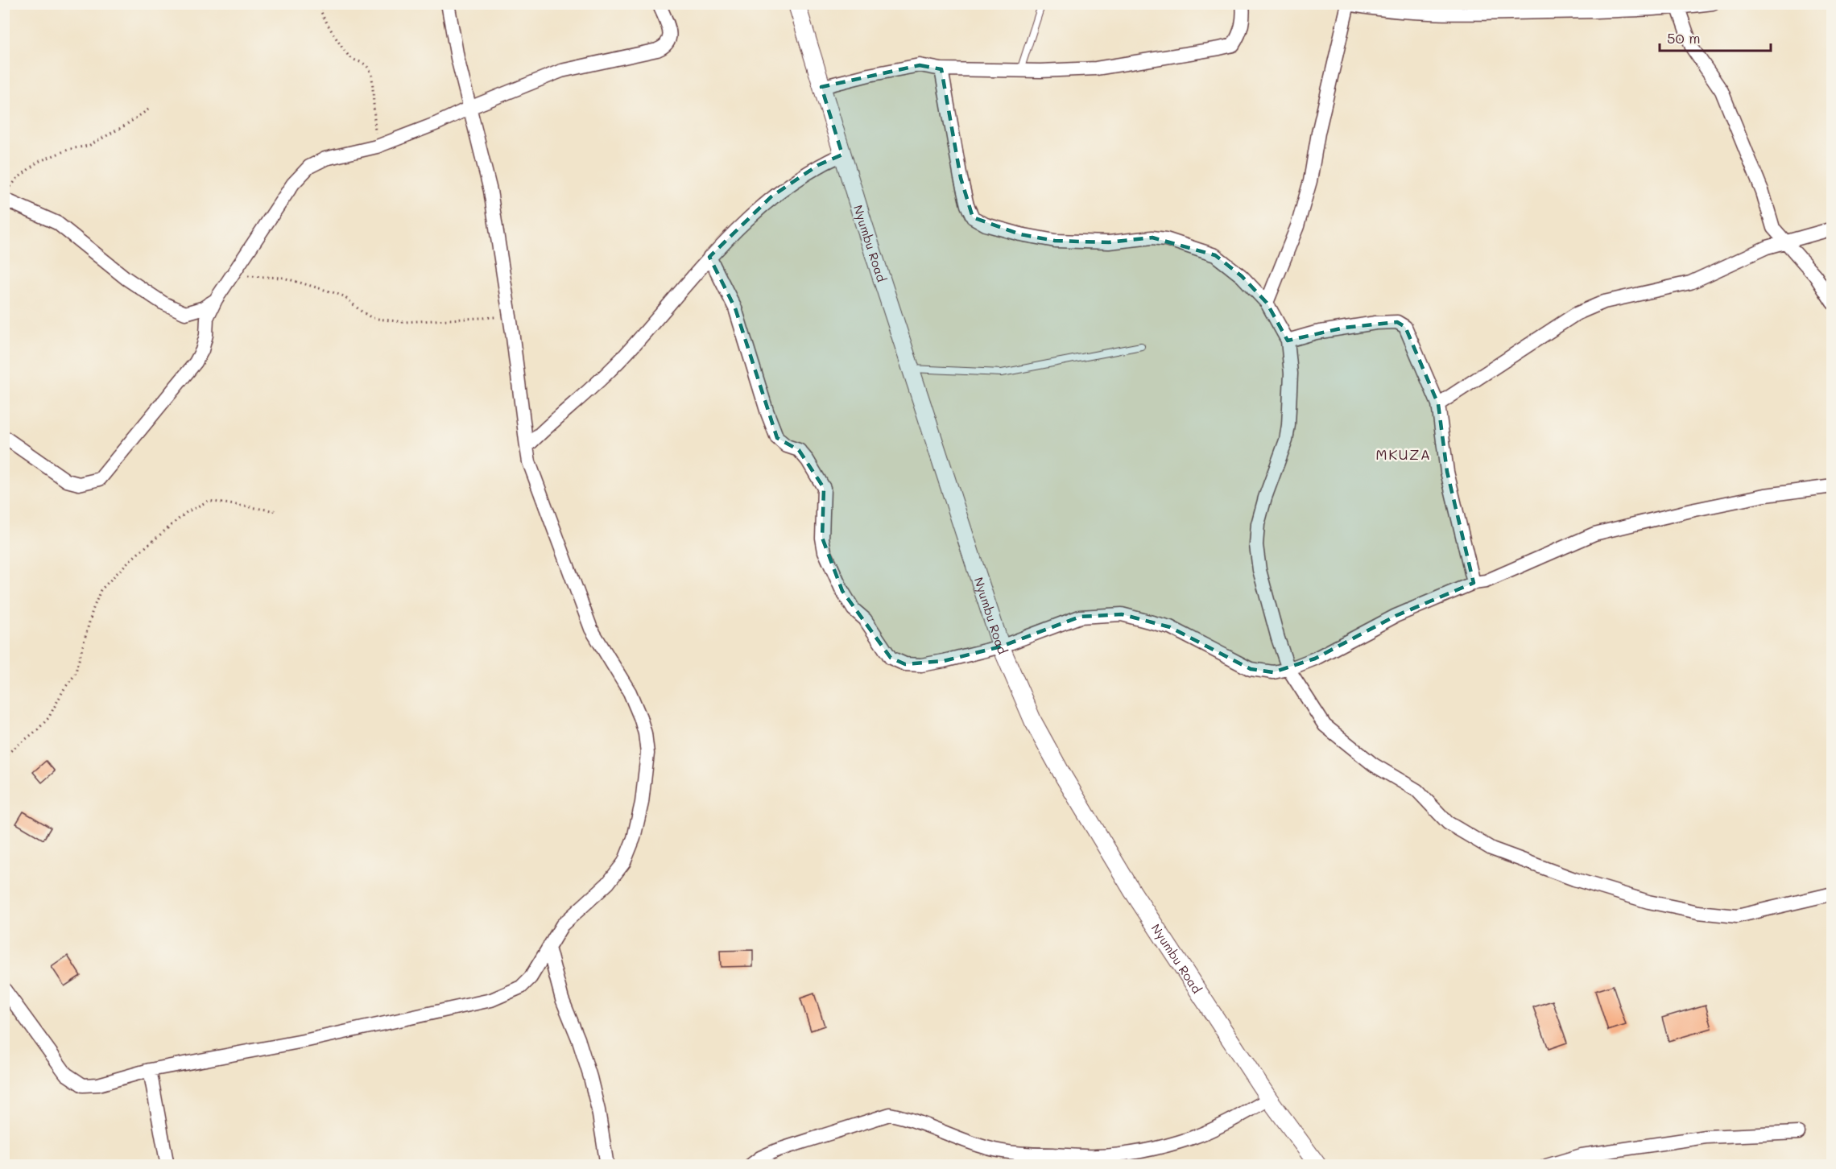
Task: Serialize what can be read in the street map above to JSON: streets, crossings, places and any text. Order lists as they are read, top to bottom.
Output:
{
  "streets": {
    "street": ["Nyumbu Road"]
  },
  "districts": ["MKUZA"],
  "scale_bar": "50 m"
}
